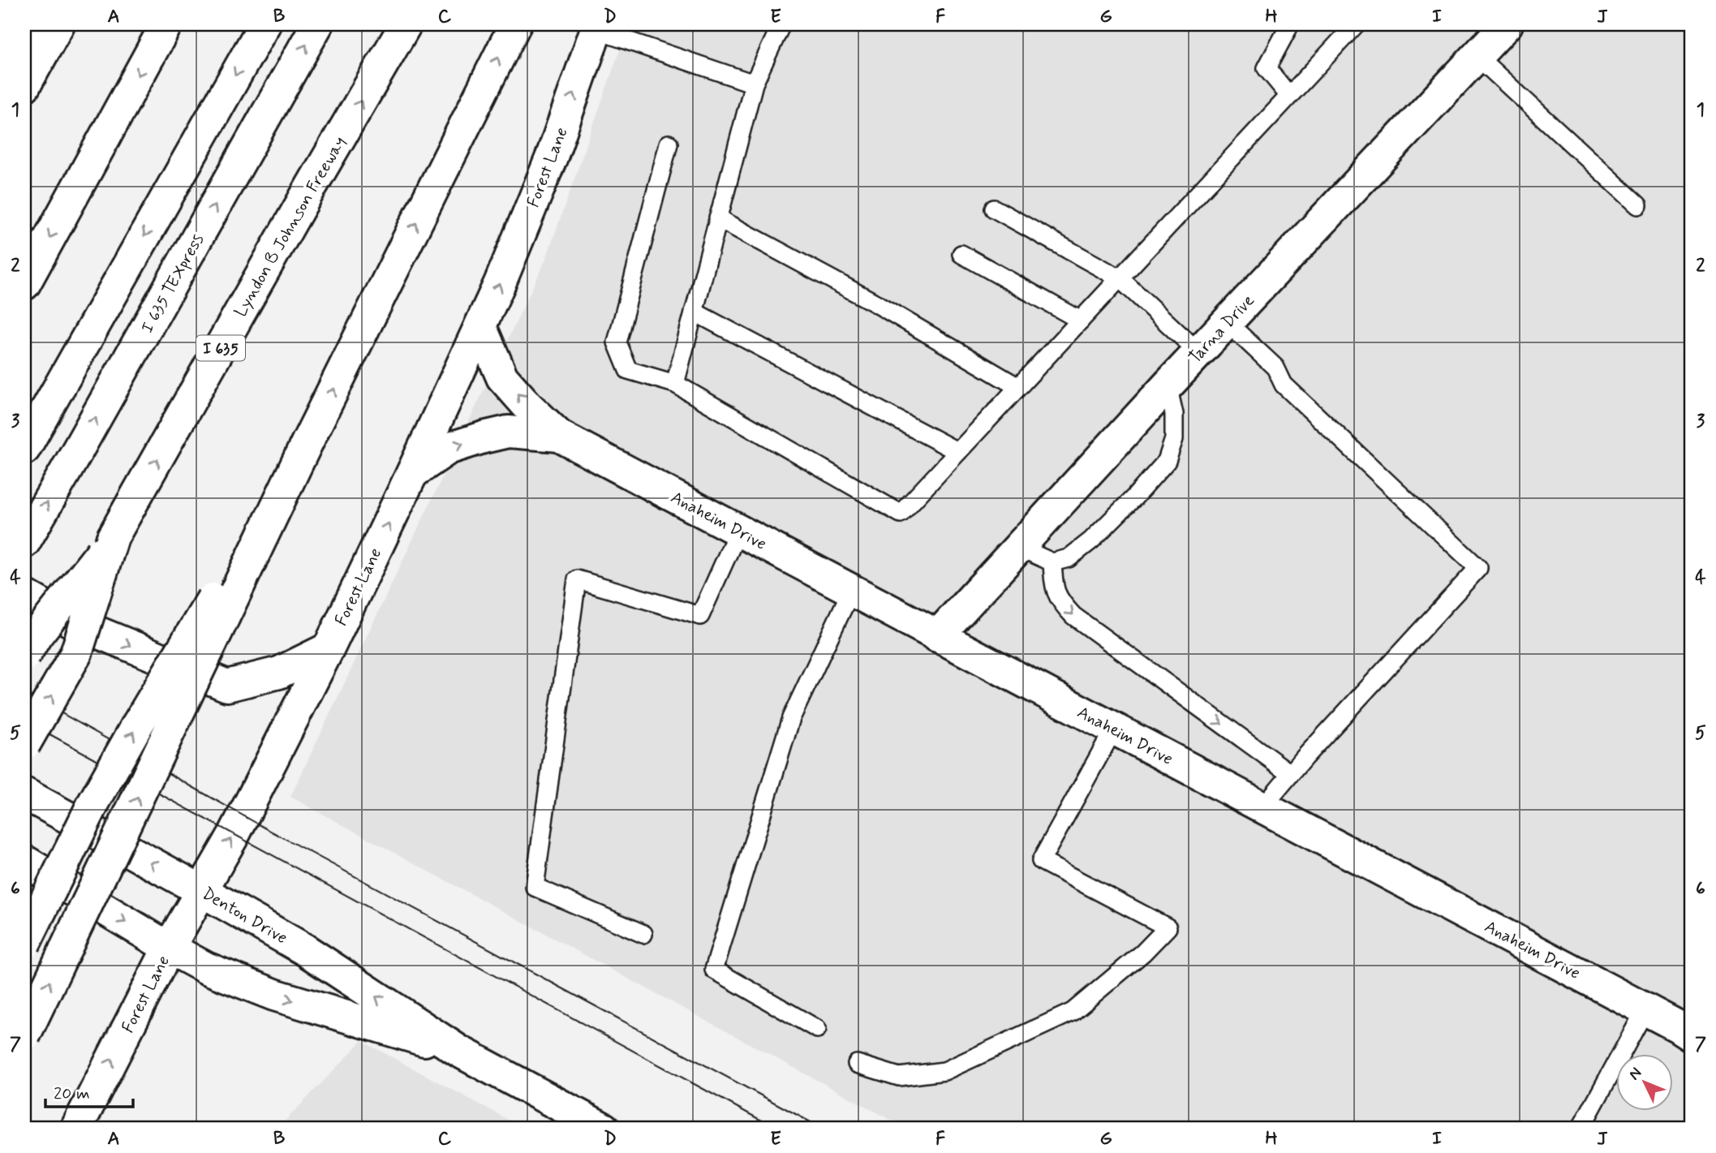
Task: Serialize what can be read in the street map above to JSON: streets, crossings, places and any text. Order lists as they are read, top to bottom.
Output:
{
  "streets": {
    "main road": [
      "Forest Lane",
      "Lyndon B Johnson Freeway",
      "I 635 TEXpress",
      "Tarna Drive",
      "I 635",
      "Anaheim Drive",
      "Denton Drive"
    ]
  },
  "crossings": [
    ["Forest Lane", "Anaheim Drive"],
    ["Forest Lane", "Denton Drive"],
    ["Tarna Drive", "Anaheim Drive"]
  ],
  "scale_bar": "20 m",
  "north": "top left",
  "grid": {
    "columns": [
      "A",
      "B",
      "C",
      "D",
      "E",
      "F",
      "G",
      "H",
      "I",
      "J"
    ],
    "rows": [
      "1",
      "2",
      "3",
      "4",
      "5",
      "6",
      "7"
    ]
  }
}
